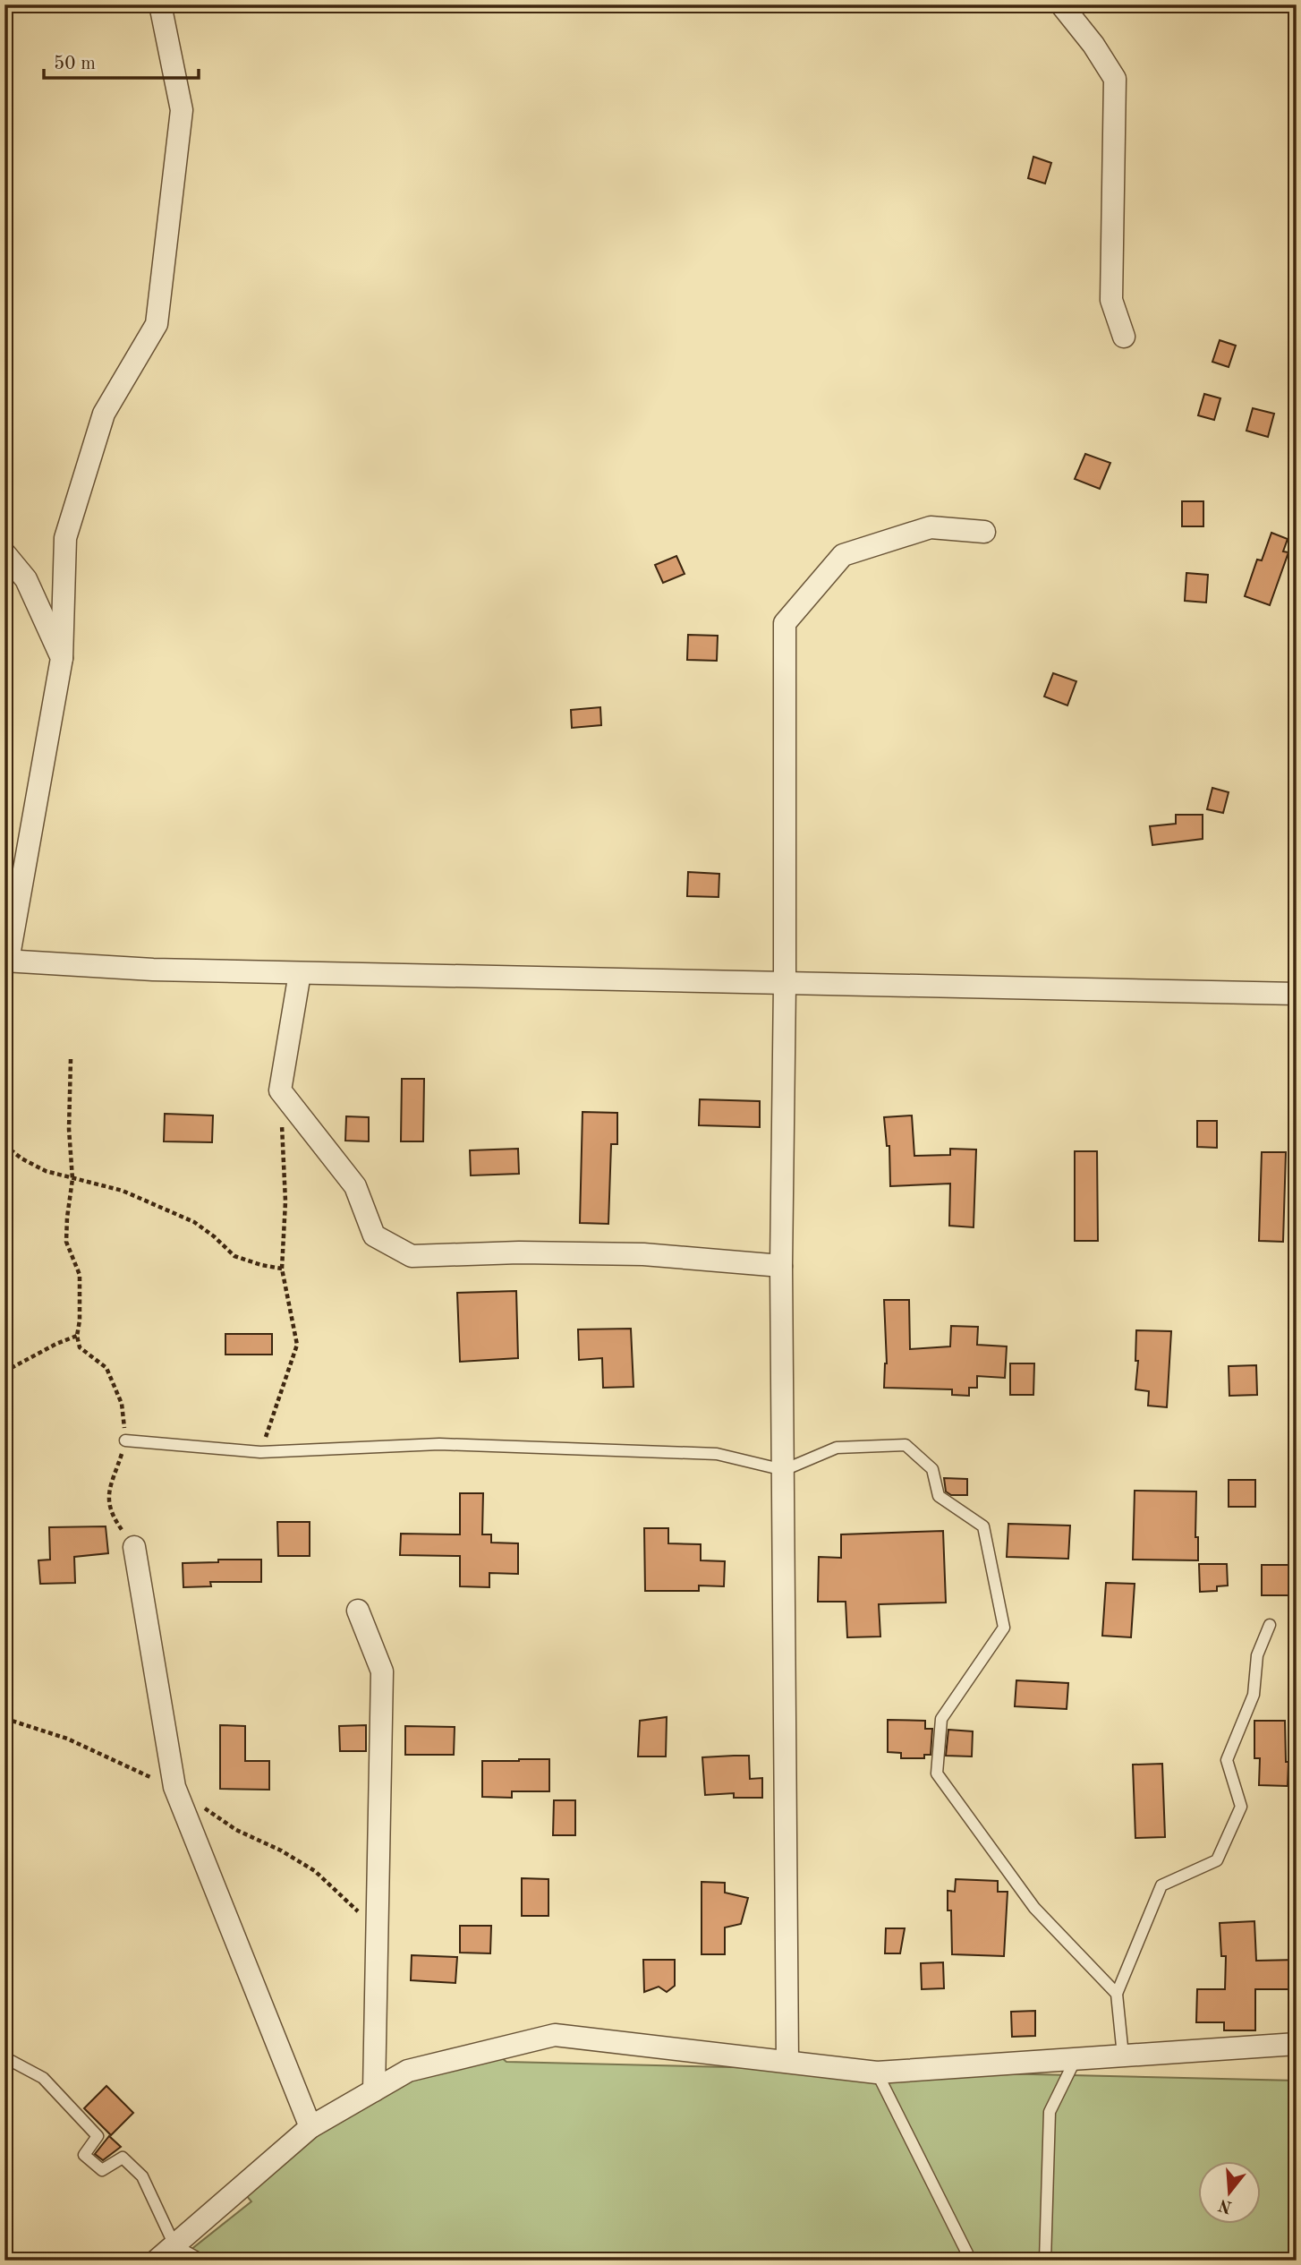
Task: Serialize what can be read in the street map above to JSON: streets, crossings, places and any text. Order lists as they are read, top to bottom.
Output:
{
  "scale_bar": "50 m",
  "north": "bottom"
}
